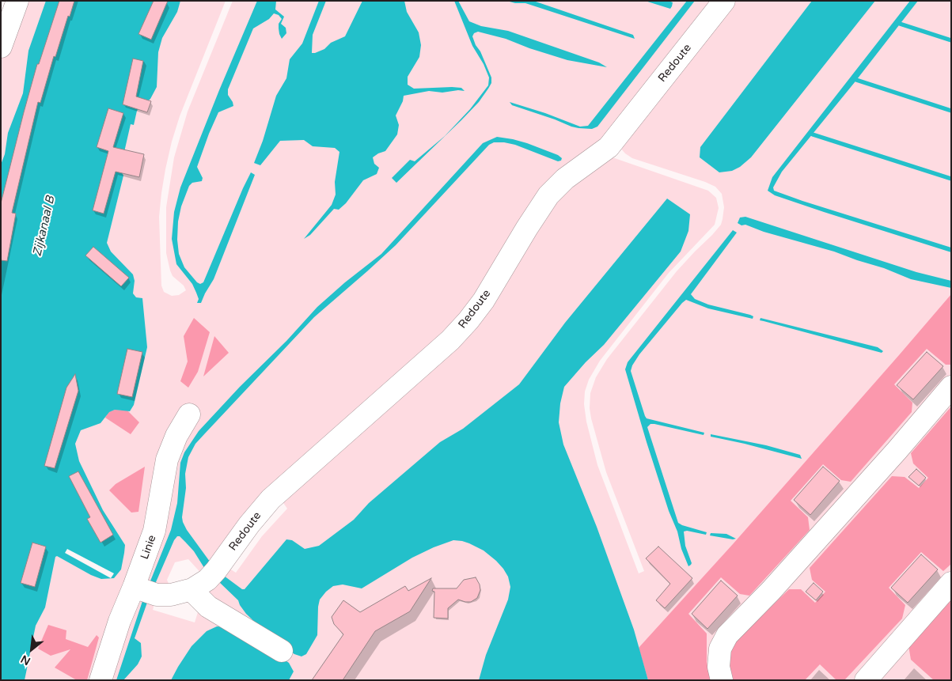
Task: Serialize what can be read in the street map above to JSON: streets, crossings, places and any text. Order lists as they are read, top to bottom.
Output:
{
  "streets": {
    "street": ["Redoute", "Linie"]
  },
  "crossings": [
    ["Redoute", "Linie"]
  ],
  "water": ["Zijkanaal B"],
  "north": "bottom left"
}
